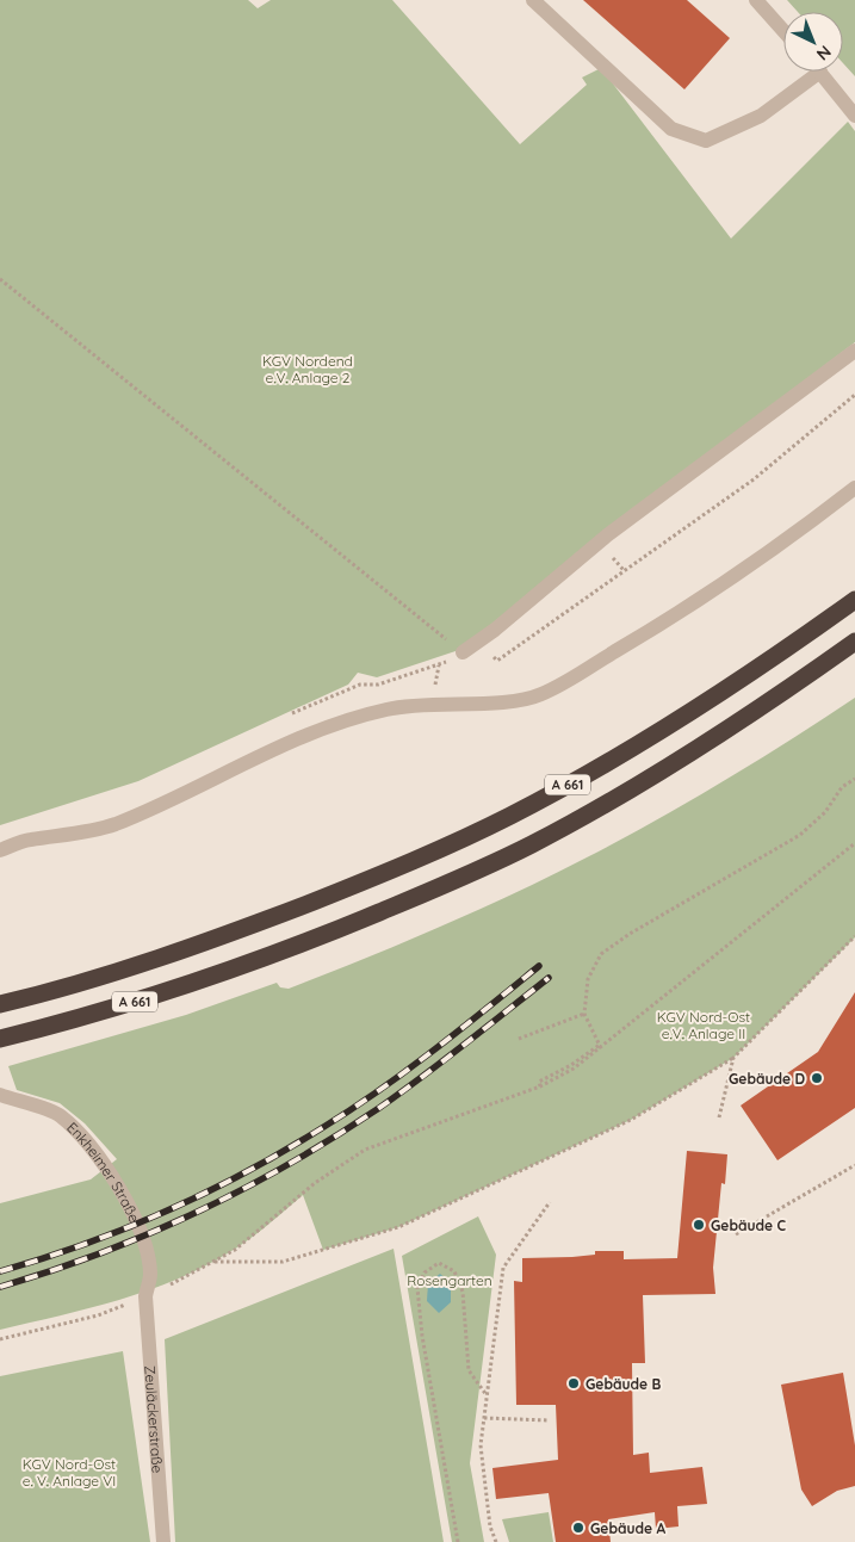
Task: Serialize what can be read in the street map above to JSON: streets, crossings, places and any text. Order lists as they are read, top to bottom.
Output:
{
  "streets": {
    "highway": ["A 661"],
    "lane": ["Enkheimer Straße", "Zeuläckerstraße"]
  },
  "crossings": [
    ["Enkheimer Straße", "Zeuläckerstraße"]
  ],
  "parks": [
    "KGV Nordend e.V. Anlage 2",
    "KGV Nord-Ost e.V. Anlage II",
    "Rosengarten",
    "KGV Nord-Ost e. V. Anlage VI"
  ],
  "places": [
    "Gebäude D",
    "Gebäude C",
    "Gebäude B",
    "Gebäude A"
  ],
  "north": "bottom right"
}
